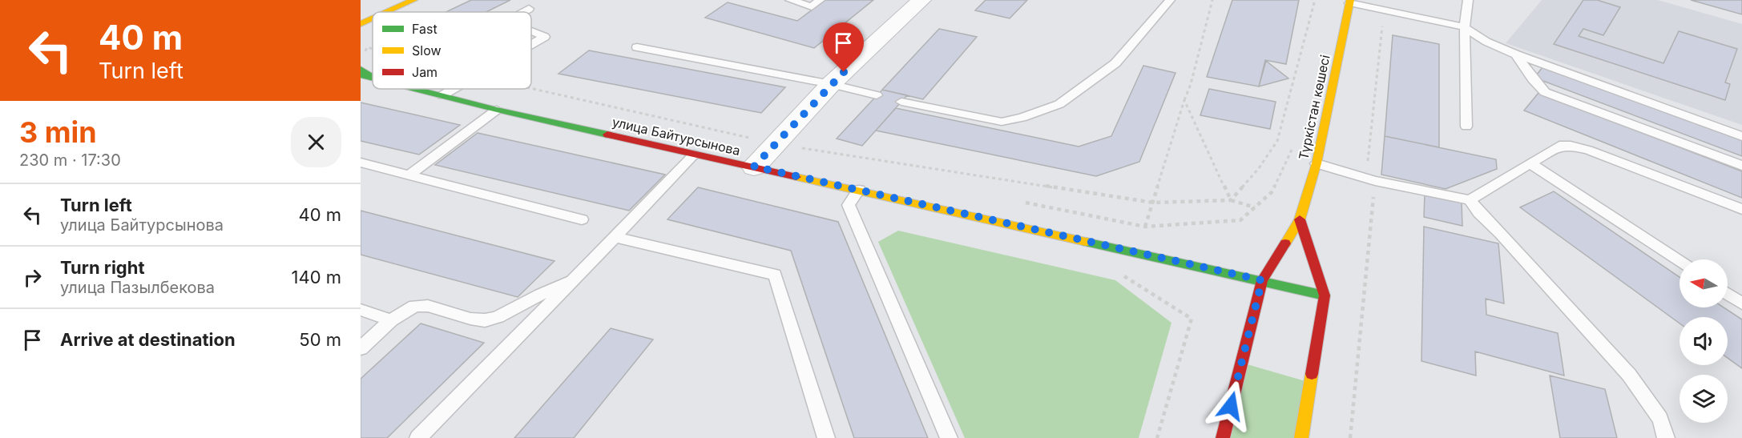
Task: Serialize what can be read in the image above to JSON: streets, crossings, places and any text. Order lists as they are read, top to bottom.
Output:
{
  "streets": {
    "street": ["Түркістан көшесі", "улица Байтурсынова"]
  },
  "crossings": [
    ["Түркістан көшесі", "улица Байтурсынова"]
  ],
  "legend": ["Fast", "Slow", "Jam"],
  "north": "left",
  "page": {
    "turn": ["40 m", "Turn left"],
    "heading": ["3 min", "230 m · 17:30"],
    "list": [
      {
        "name": "Turn left",
        "note": "улица Байтурсынова",
        "value": "40 m"
      },
      {
        "name": "Turn right",
        "note": "улица Пазылбекова",
        "value": "140 m"
      },
      {
        "name": "Arrive at destination",
        "value": "50 m"
      }
    ]
  }
}
